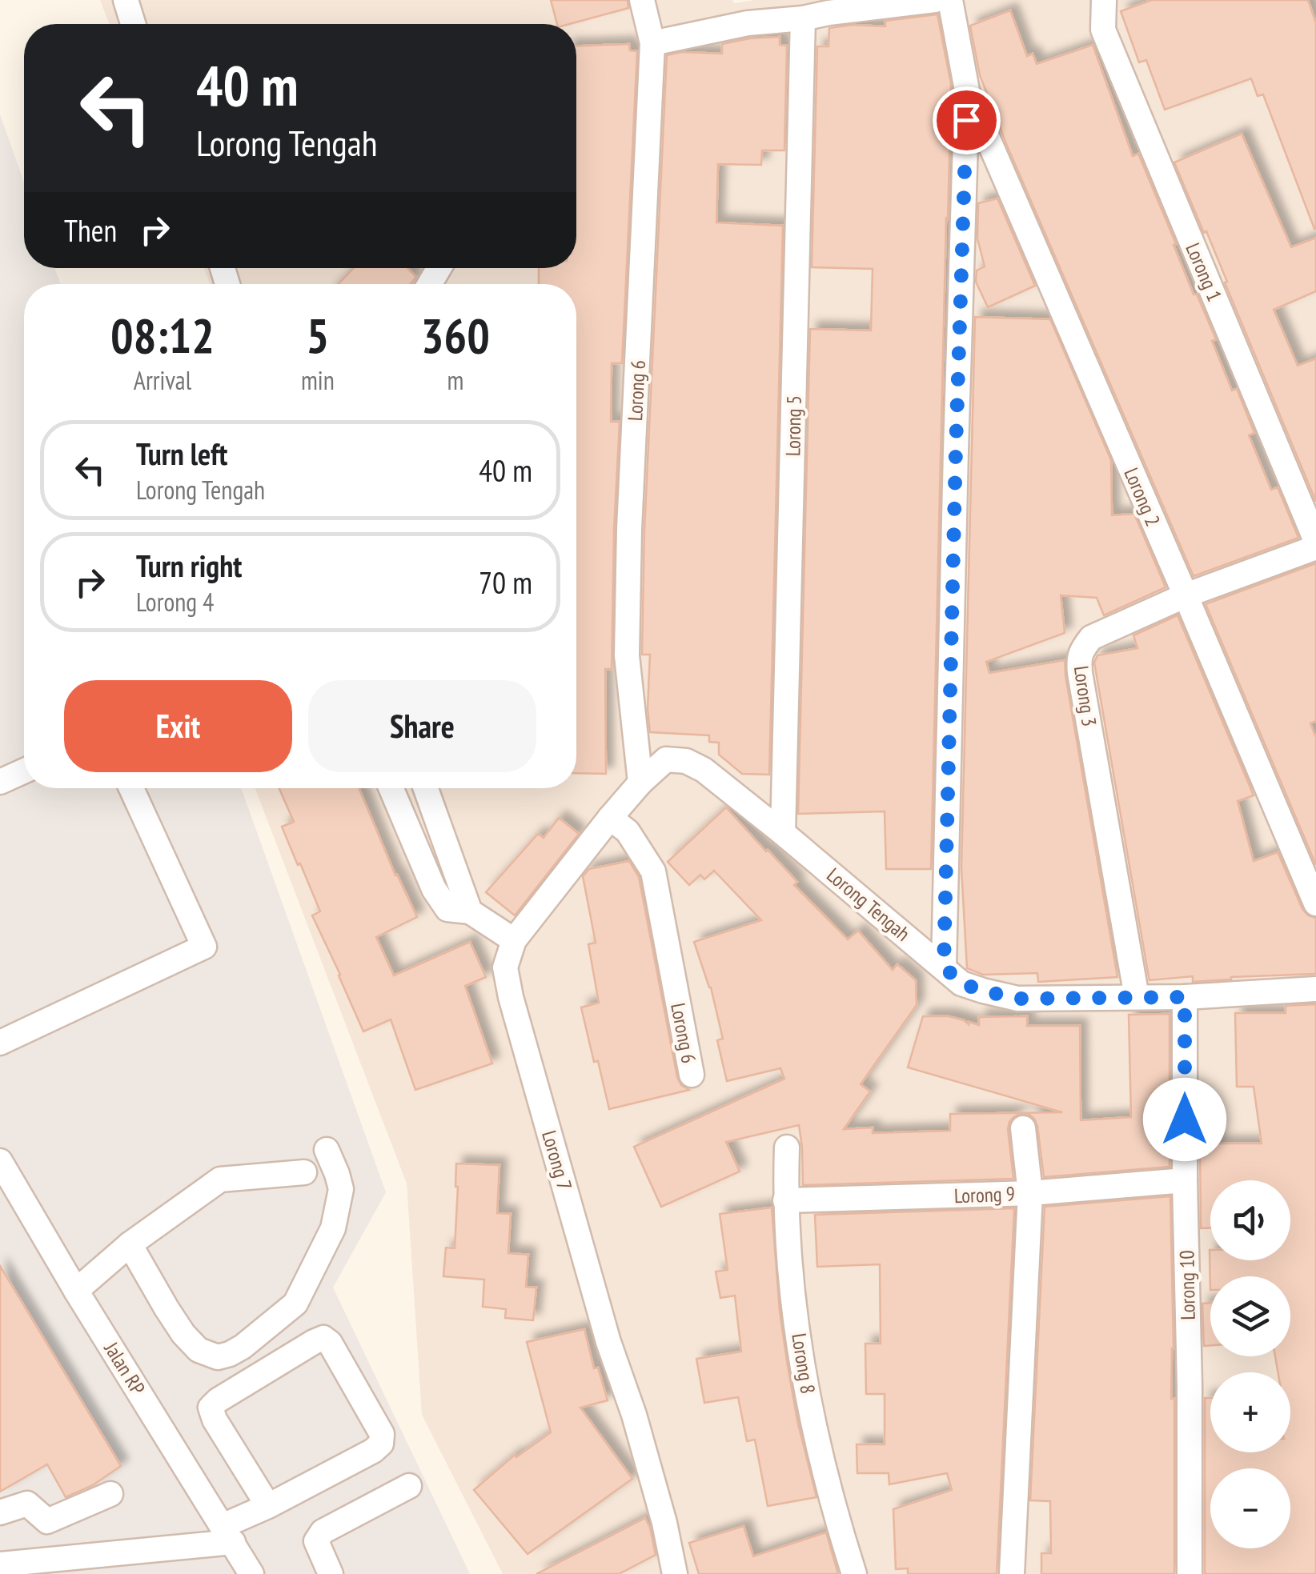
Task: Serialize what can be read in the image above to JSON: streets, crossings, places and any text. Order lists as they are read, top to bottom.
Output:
{
  "streets": {
    "street": [
      "Lorong 1",
      "Lorong 6",
      "Lorong 5",
      "Lorong 2",
      "Lorong 3",
      "Lorong Tengah",
      "Lorong 7",
      "Lorong 9",
      "Lorong 10",
      "Lorong 8",
      "Jalan RP"
    ]
  },
  "crossings": [
    ["Lorong 6", "Lorong Tengah"],
    ["Lorong 6", "Lorong 7"],
    ["Lorong 5", "Lorong Tengah"],
    ["Lorong 2", "Lorong 3"],
    ["Lorong 3", "Lorong Tengah"],
    ["Lorong Tengah", "Lorong 7"],
    ["Lorong Tengah", "Lorong 10"],
    ["Lorong 9", "Lorong 10"],
    ["Lorong 9", "Lorong 8"]
  ],
  "page": {
    "turn": ["40 m", "Lorong Tengah"],
    "then": "Then",
    "eta": [
      "08:12",
      "Arrival",
      "5",
      "min",
      "360",
      "m"
    ],
    "list": [
      {
        "name": "Turn left",
        "note": "Lorong Tengah",
        "value": "40 m"
      },
      {
        "name": "Turn right",
        "note": "Lorong 4",
        "value": "70 m"
      }
    ],
    "buttons": ["Exit", "Share"],
    "map_buttons": ["+", "−"]
  }
}
